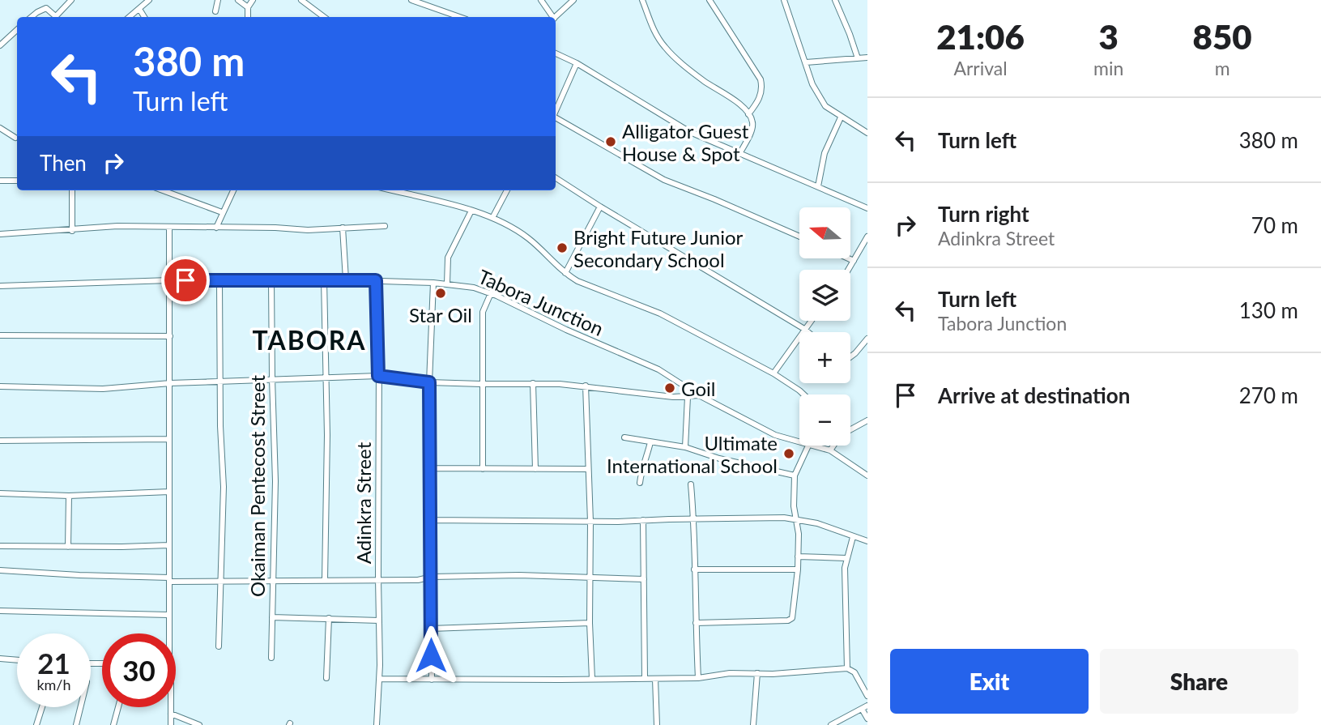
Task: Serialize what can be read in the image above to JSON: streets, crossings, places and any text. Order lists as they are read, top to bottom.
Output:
{
  "streets": {
    "street": ["Tabora Junction", "Okaiman Pentecost Street", "Adinkra Street"]
  },
  "crossings": [
    ["Tabora Junction", "Okaiman Pentecost Street"],
    ["Tabora Junction", "Adinkra Street"]
  ],
  "districts": ["TABORA"],
  "places": [
    "Alligator Guest House & Spot",
    "Bright Future Junior Secondary School",
    "Star Oil",
    "Goil",
    "Ultimate International School"
  ],
  "north": "left",
  "page": {
    "eta": [
      "21:06",
      "Arrival",
      "3",
      "min",
      "850",
      "m"
    ],
    "turn": ["380 m", "Turn left"],
    "list": [
      {
        "name": "Turn left",
        "value": "380 m"
      },
      {
        "name": "Turn right",
        "note": "Adinkra Street",
        "value": "70 m"
      },
      {
        "name": "Turn left",
        "note": "Tabora Junction",
        "value": "130 m"
      },
      {
        "name": "Arrive at destination",
        "value": "270 m"
      }
    ],
    "then": "Then",
    "map_buttons": ["+", "−"],
    "speed": "21 km/h",
    "limit": "30",
    "buttons": ["Exit", "Share"]
  }
}
